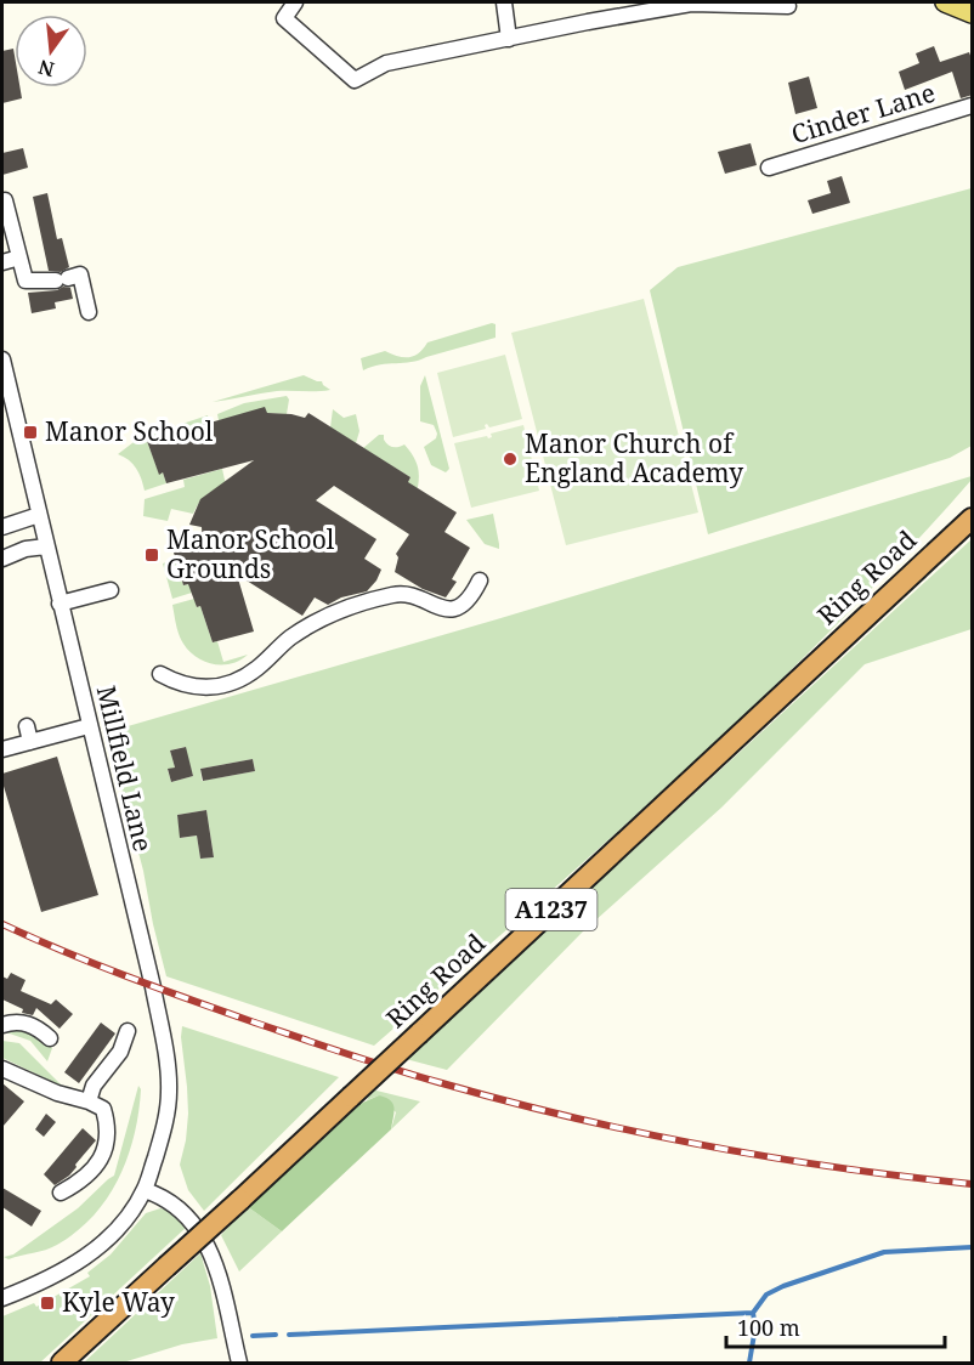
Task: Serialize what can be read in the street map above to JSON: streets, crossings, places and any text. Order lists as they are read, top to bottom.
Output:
{
  "streets": {
    "highway": ["Ring Road", "A1237"],
    "street": ["Cinder Lane", "Millfield Lane"]
  },
  "places": {
    "transit": ["Manor School", "Manor School Grounds", "Kyle Way"],
    "other": ["Manor Church of England Academy"]
  },
  "scale_bar": "100 m",
  "north": "bottom"
}
